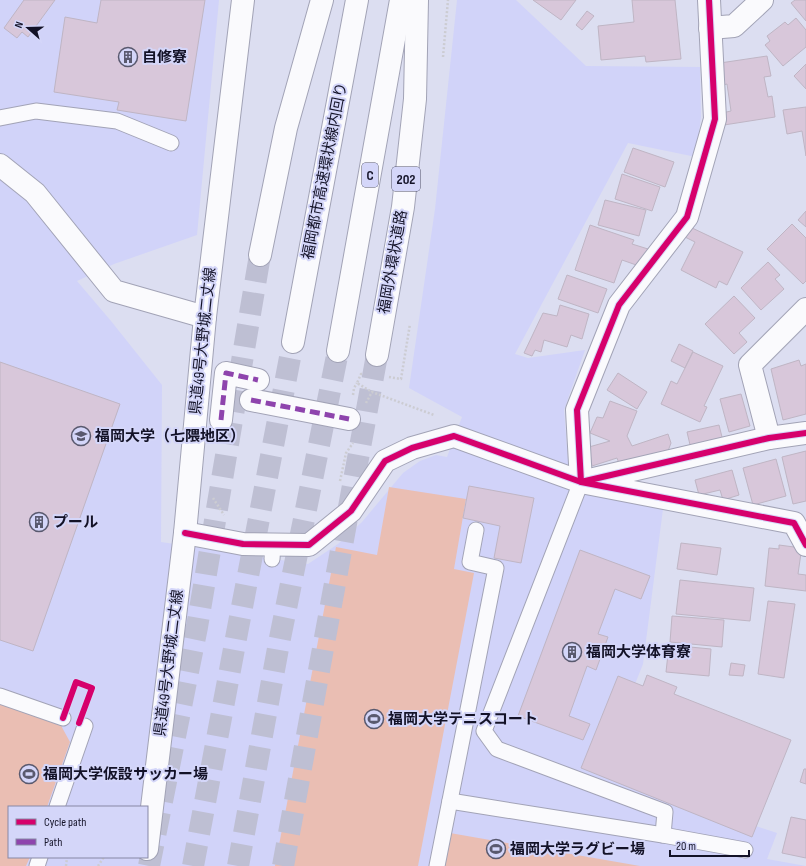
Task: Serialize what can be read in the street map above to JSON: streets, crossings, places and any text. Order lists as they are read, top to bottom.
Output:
{
  "streets": {
    "main road": [
      "福岡都市高速環状線内回り",
      "C",
      "202",
      "福岡外環状道路",
      "県道49号大野城二丈線"
    ]
  },
  "places": {
    "building": ["自修寮", "プール", "福岡大学体育寮"],
    "school or university": ["福岡大学（七隈地区）"],
    "sports": ["福岡大学テニスコート", "福岡大学仮設サッカー場", "福岡大学ラグビー場"]
  },
  "legend": ["Cycle path", "Path"],
  "scale_bar": "20 m",
  "north": "left"
}
